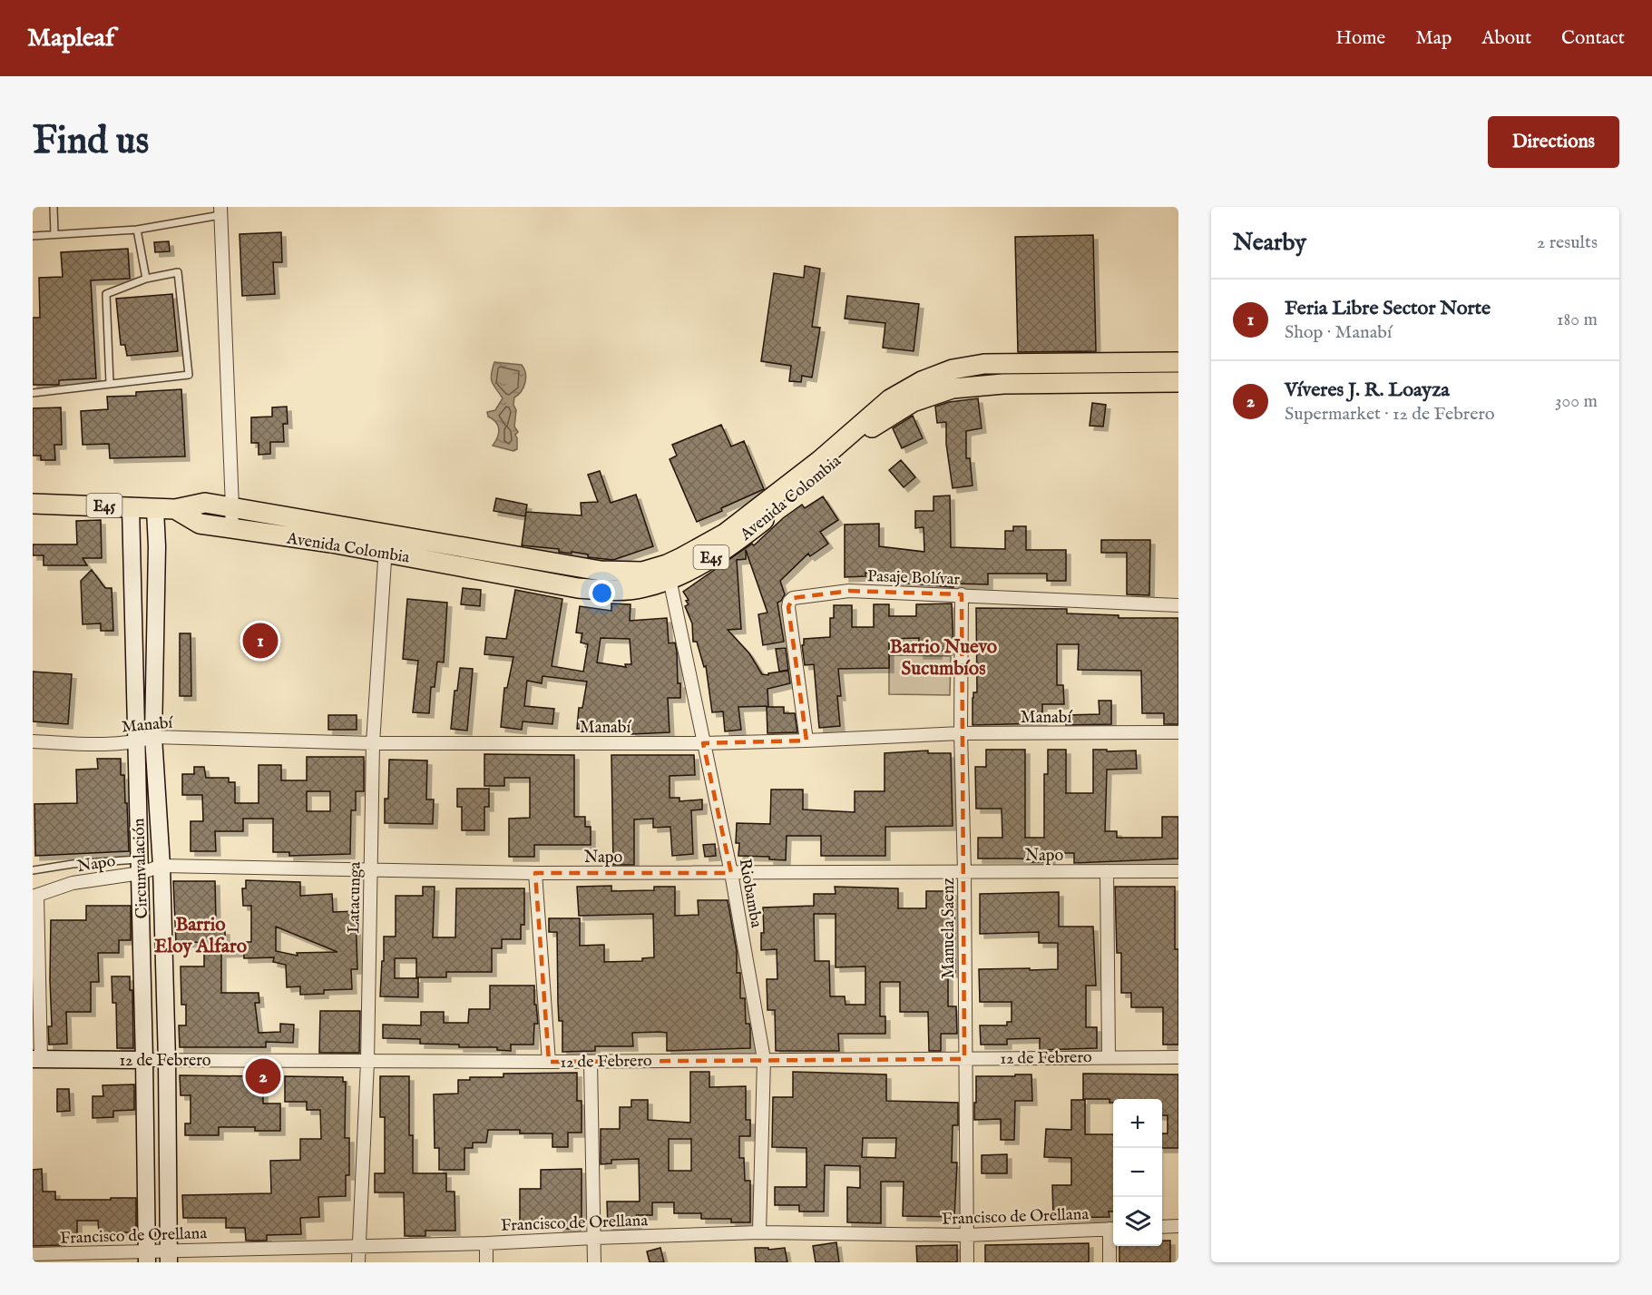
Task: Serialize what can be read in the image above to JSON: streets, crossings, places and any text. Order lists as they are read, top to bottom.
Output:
{
  "streets": {
    "main road": [
      "Avenida Colombia",
      "E45",
      "Circunvalación",
      "12 de Febrero"
    ],
    "street": [
      "Pasaje Bolívar",
      "Manabí",
      "Napo",
      "Riobamba",
      "Latacunga",
      "Manuela Saenz",
      "Francisco de Orellana"
    ]
  },
  "crossings": [
    ["Avenida Colombia", "Circunvalación"],
    ["Avenida Colombia", "Riobamba"],
    ["Avenida Colombia", "Latacunga"],
    ["Pasaje Bolívar", "Manabí"],
    ["Pasaje Bolívar", "Manuela Saenz"],
    ["Manabí", "Circunvalación"],
    ["Manabí", "Riobamba"],
    ["Manabí", "Latacunga"],
    ["Manabí", "Manuela Saenz"],
    ["Napo", "Circunvalación"],
    ["Napo", "Riobamba"],
    ["Napo", "Latacunga"],
    ["Napo", "Manuela Saenz"],
    ["Circunvalación", "12 de Febrero"],
    ["Circunvalación", "Francisco de Orellana"],
    ["Riobamba", "12 de Febrero"],
    ["Riobamba", "Francisco de Orellana"],
    ["Latacunga", "12 de Febrero"],
    ["Latacunga", "Francisco de Orellana"],
    ["Manuela Saenz", "12 de Febrero"],
    ["Manuela Saenz", "Francisco de Orellana"]
  ],
  "districts": ["Barrio Nuevo Sucumbíos", "Barrio Eloy Alfaro"],
  "page": {
    "header": "Mapleaf",
    "nav": [
      "Home",
      "Map",
      "About",
      "Contact"
    ],
    "buttons": "Directions",
    "title": "Find us",
    "heading": ["Nearby", "2 results"],
    "list": [
      {
        "mark": "1",
        "name": "Feria Libre Sector Norte",
        "note": "Shop · Manabí",
        "value": "180 m"
      },
      {
        "mark": "2",
        "name": "Víveres J. R. Loayza",
        "note": "Supermarket · 12 de Febrero",
        "value": "300 m"
      }
    ],
    "pins": ["1", "2"],
    "map_buttons": ["+", "−"]
  }
}
